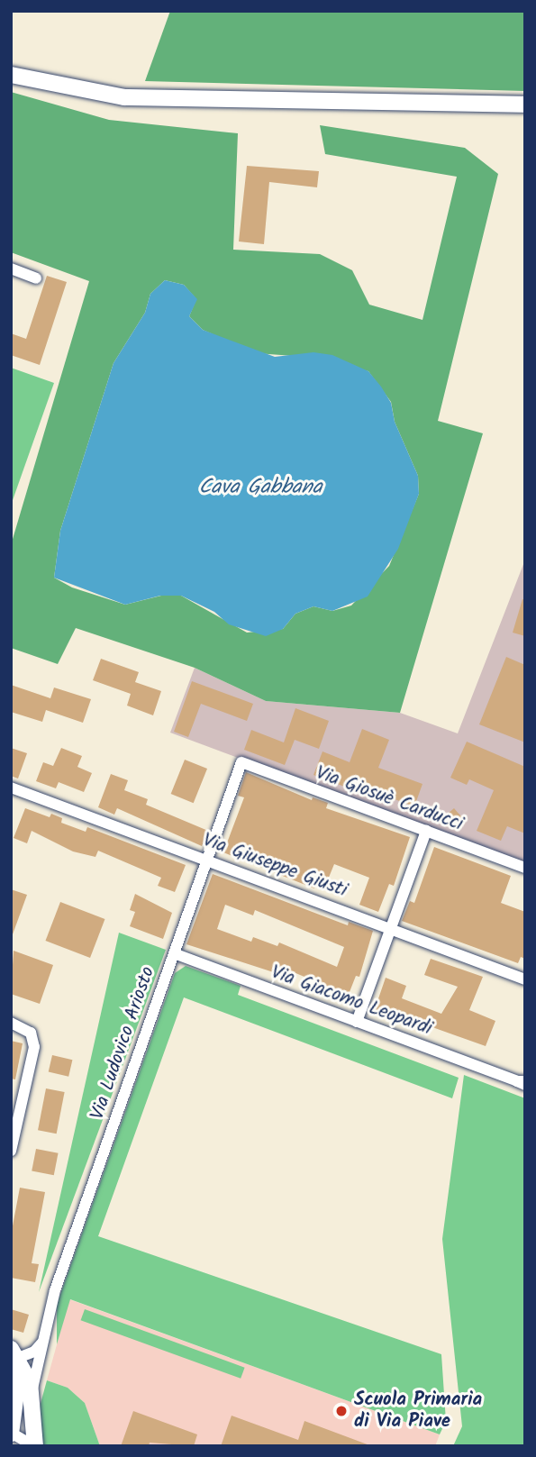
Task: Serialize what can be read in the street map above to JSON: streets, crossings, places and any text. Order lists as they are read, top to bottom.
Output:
{
  "streets": {
    "street": [
      "Via Giosuè Carducci",
      "Via Giuseppe Giusti",
      "Via Giacomo Leopardi",
      "Via Ludovico Ariosto"
    ]
  },
  "crossings": [
    ["Via Giosuè Carducci", "Via Ludovico Ariosto"],
    ["Via Giuseppe Giusti", "Via Ludovico Ariosto"],
    ["Via Giacomo Leopardi", "Via Ludovico Ariosto"]
  ],
  "water": ["Cava Gabbana"],
  "places": ["Scuola Primaria di Via Piave"]
}
